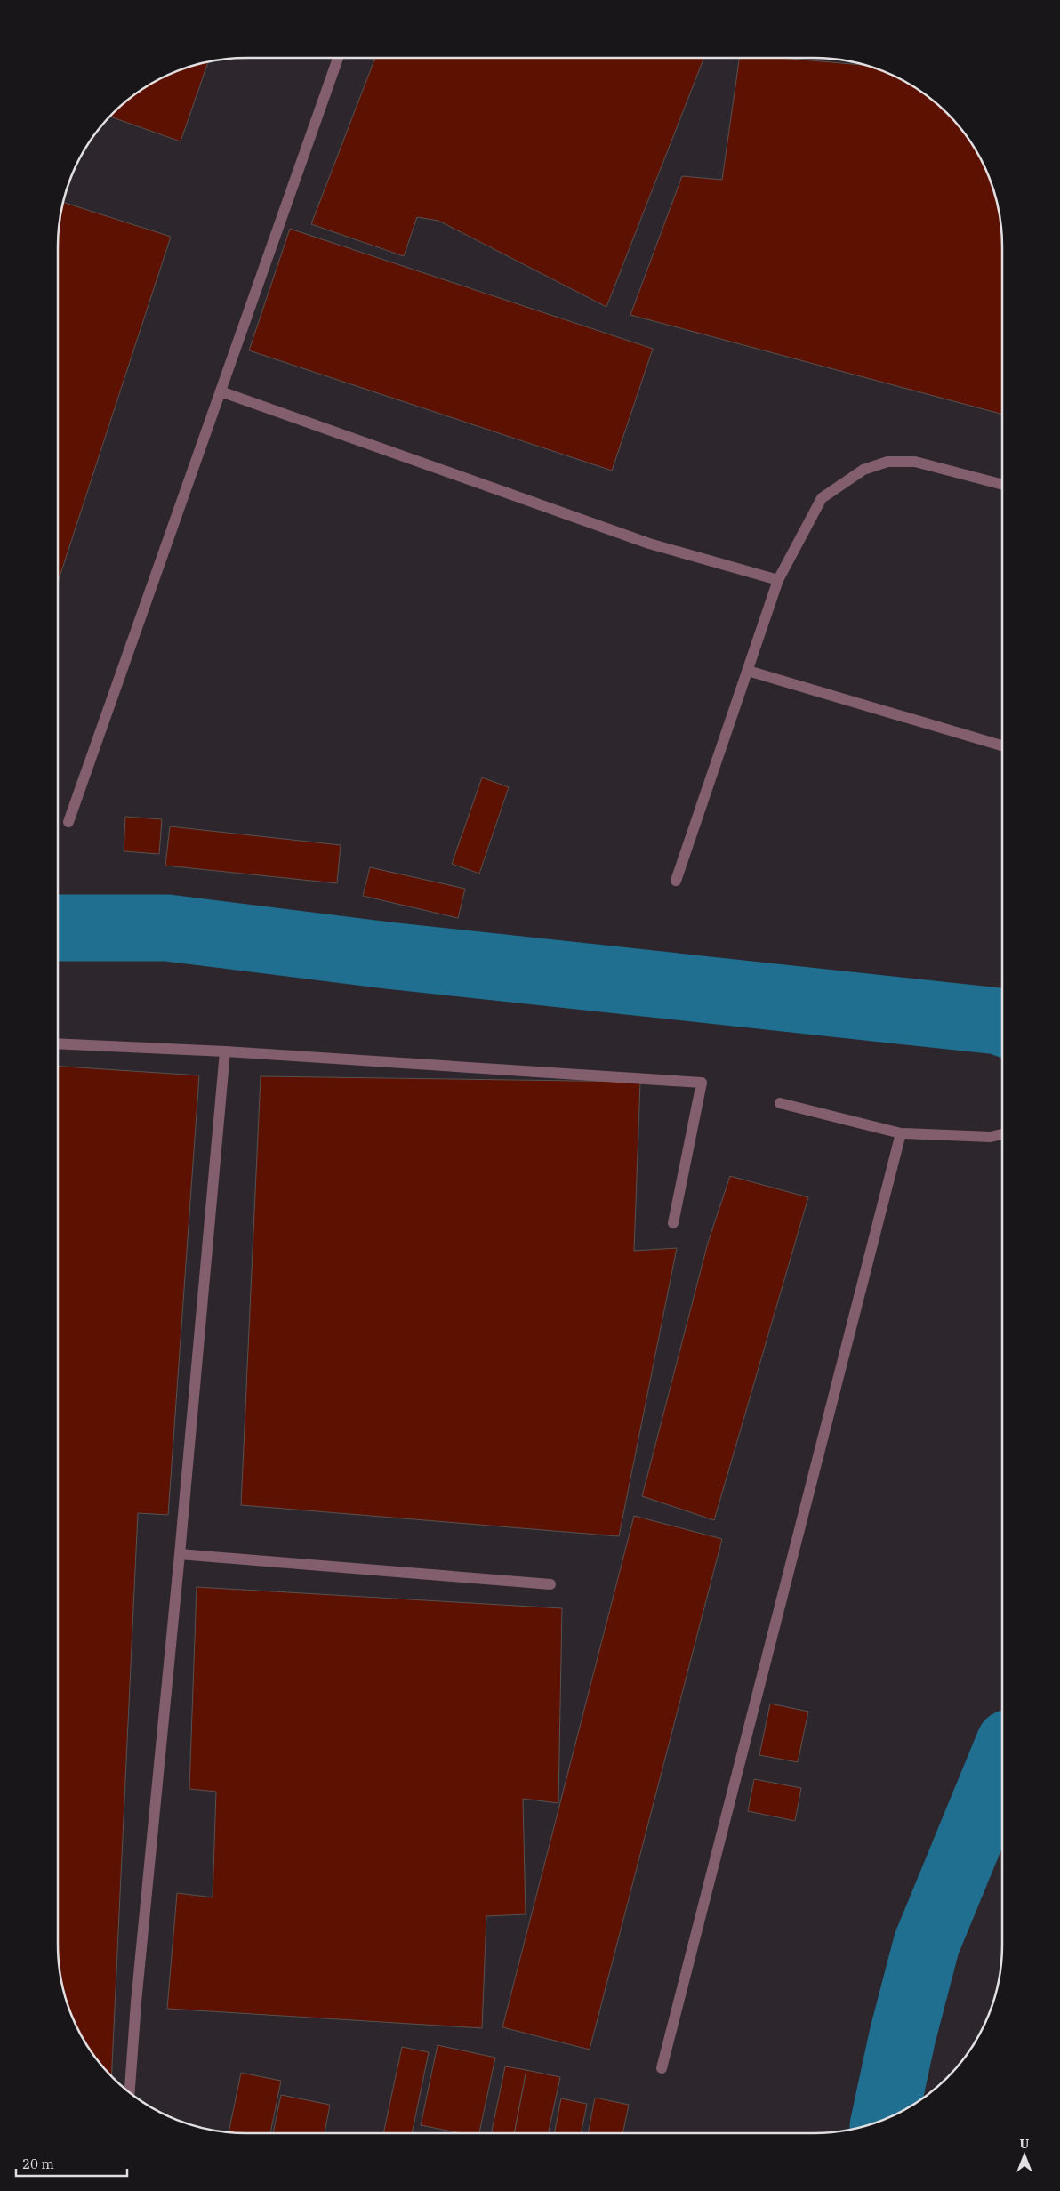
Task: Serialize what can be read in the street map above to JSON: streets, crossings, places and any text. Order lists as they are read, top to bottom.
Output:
{
  "scale_bar": "20 m",
  "north": "top"
}
